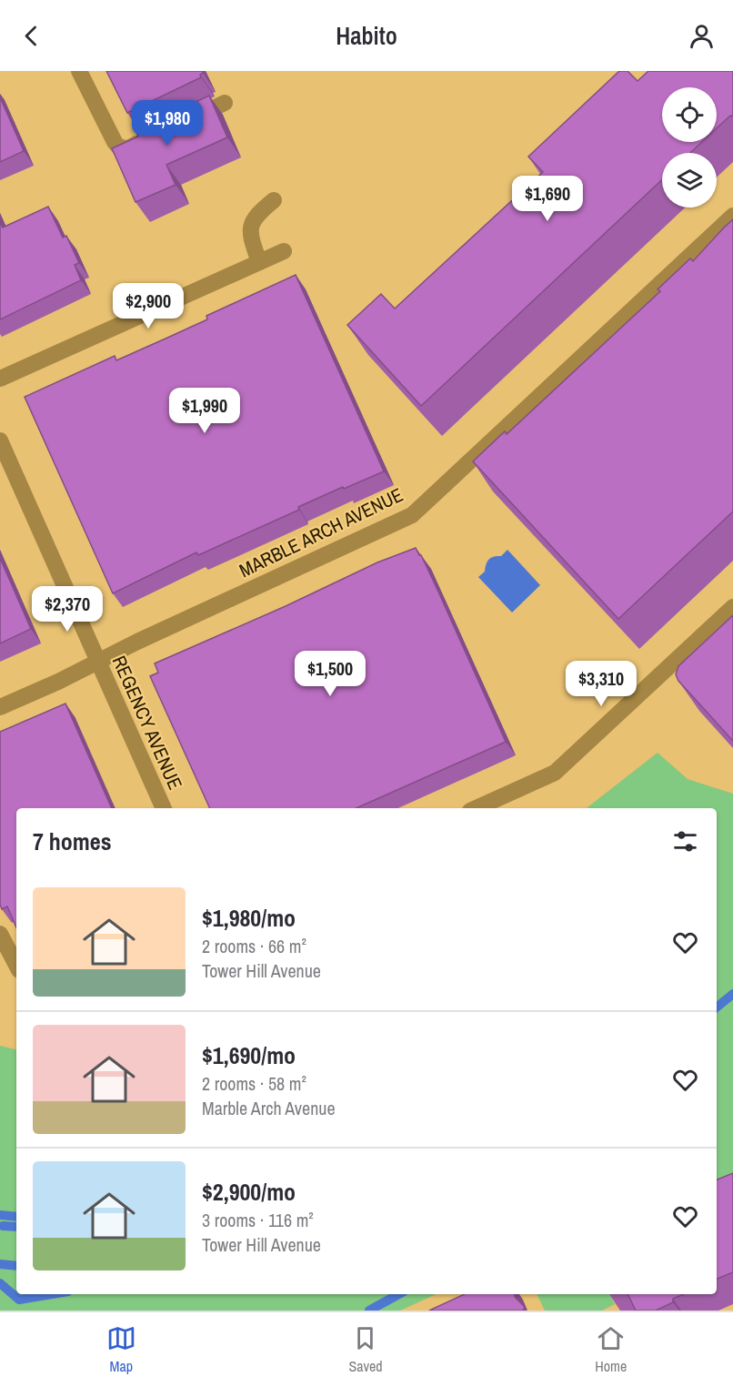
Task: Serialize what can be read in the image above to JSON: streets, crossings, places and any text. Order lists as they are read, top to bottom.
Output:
{
  "streets": {
    "street": ["MARBLE ARCH AVENUE", "REGENCY AVENUE"]
  },
  "crossings": [
    ["MARBLE ARCH AVENUE", "REGENCY AVENUE"]
  ],
  "page": {
    "header": "Habito",
    "price": [
      "$1,980",
      "$1,690",
      "$2,900",
      "$1,990",
      "$2,370",
      "$1,500",
      "$3,310"
    ],
    "heading": "7 homes",
    "list": [
      {
        "name": "$1,980/mo",
        "note": "2 rooms · 66 m² · Tower Hill Avenue"
      },
      {
        "name": "$1,690/mo",
        "note": "2 rooms · 58 m² · Marble Arch Avenue"
      },
      {
        "name": "$2,900/mo",
        "note": "3 rooms · 116 m² · Tower Hill Avenue"
      }
    ],
    "tabs": ["Map", "Saved", "Home"]
  }
}
